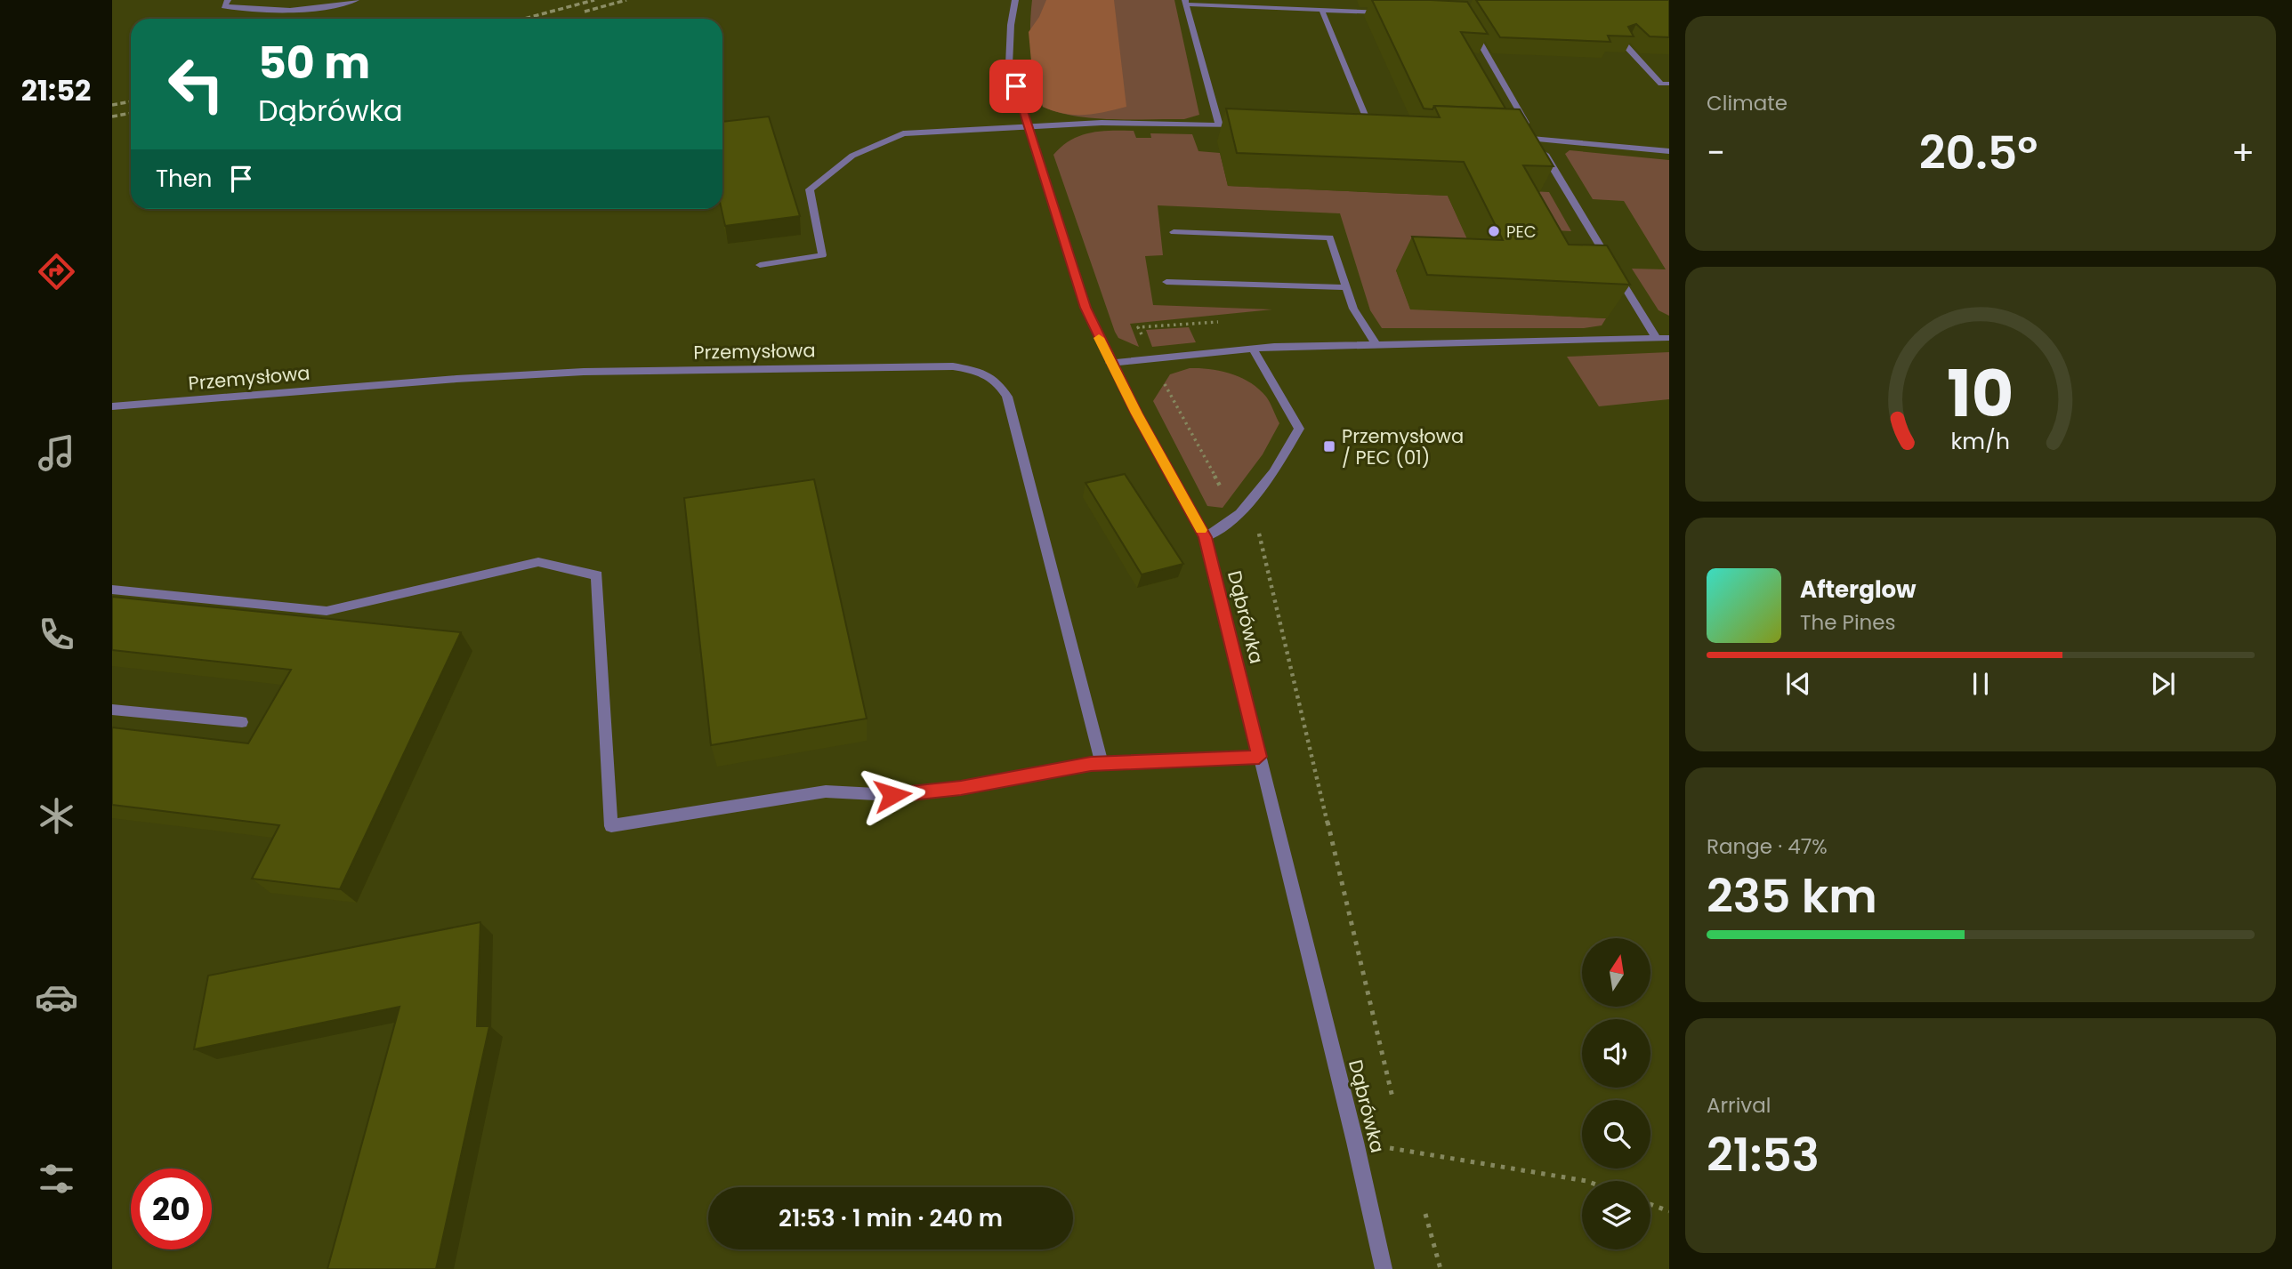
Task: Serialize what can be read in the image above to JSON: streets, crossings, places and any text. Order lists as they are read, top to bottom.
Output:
{
  "streets": {
    "street": ["Przemysłowa", "Dąbrówka"]
  },
  "places": {
    "other": ["PEC"],
    "transit": ["Przemysłowa / PEC (01)"]
  },
  "north": "top",
  "page": {
    "tabs": "21:52",
    "tile": [
      "Climate",
      ["Range · 47%", "235 km"],
      ["Arrival", "21:53"]
    ],
    "turn": ["50 m", "Dąbrówka"],
    "heat": ["−", "20.5°", "+"],
    "then": "Then",
    "song": ["Afterglow", "The Pines"],
    "limit": "20",
    "trip": "21:53 · 1 min · 240 m",
    "gauge": ["10", "km/h"]
  }
}
